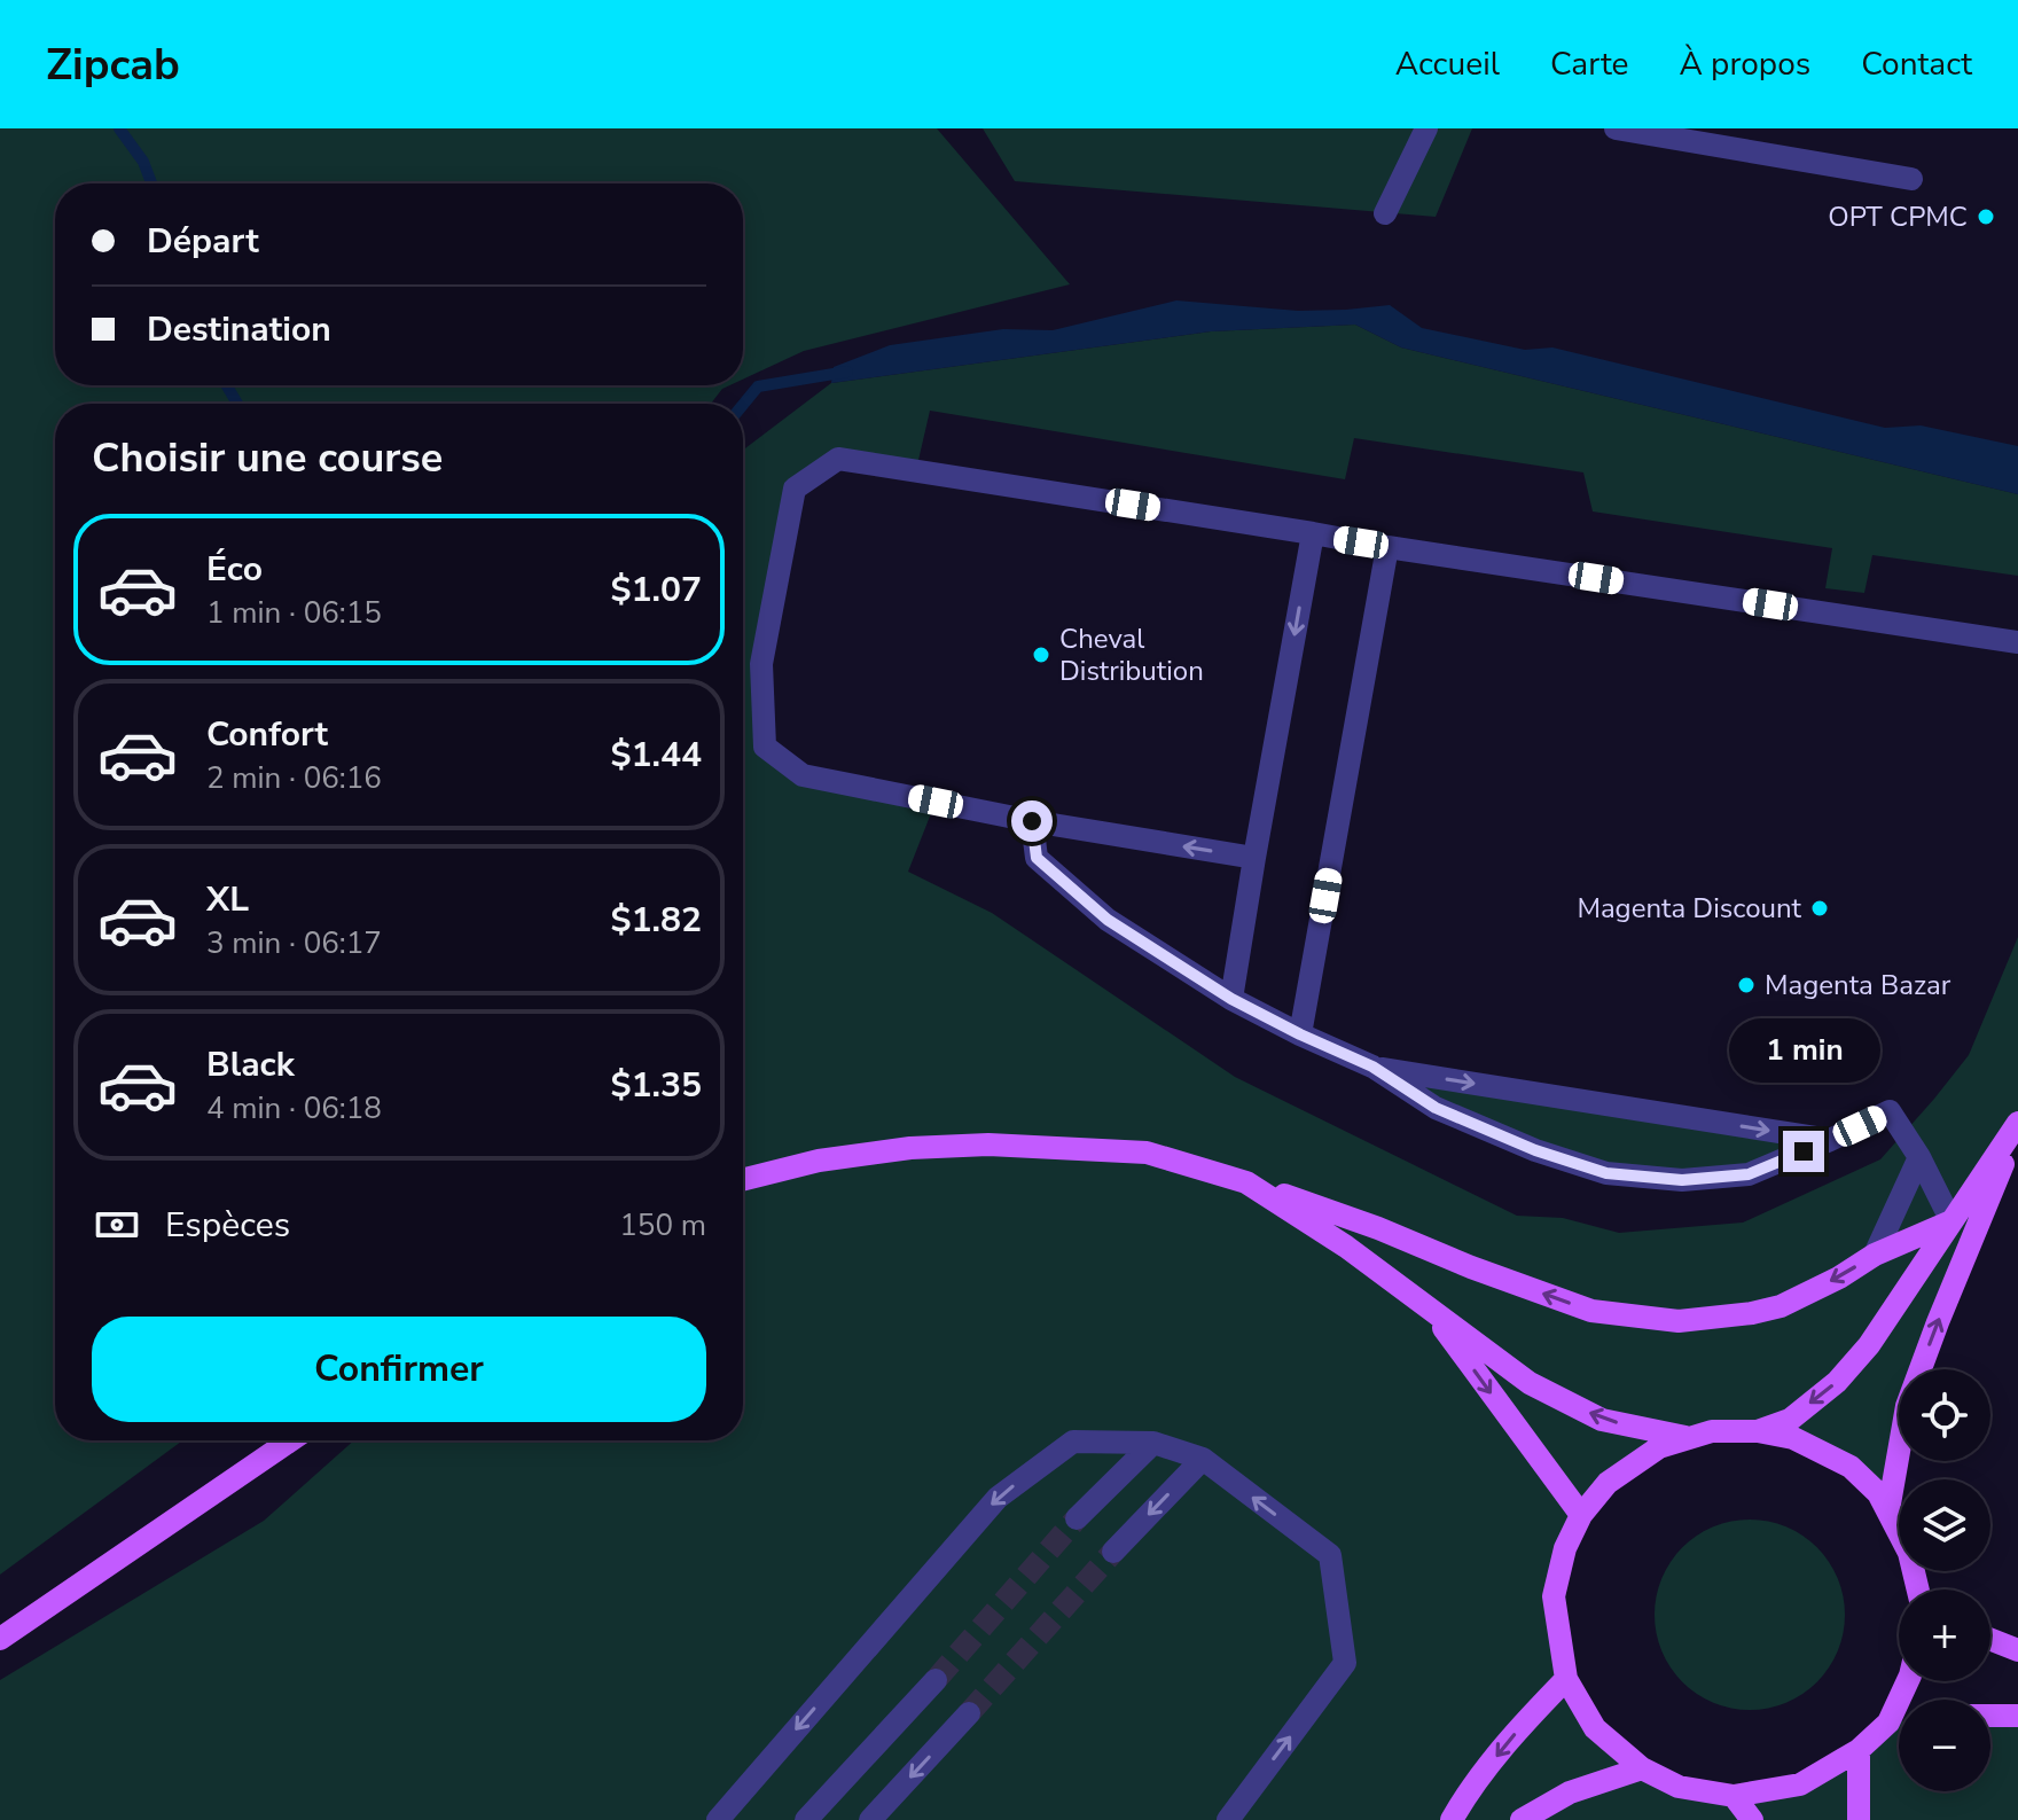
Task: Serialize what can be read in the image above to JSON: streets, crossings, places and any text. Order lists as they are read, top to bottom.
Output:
{
  "places": [
    "OPT CPMC",
    "Cheval Distribution",
    "Magenta Discount",
    "Magenta Bazar"
  ],
  "page": {
    "header": "Zipcab",
    "nav": [
      "Accueil",
      "Carte",
      "À propos",
      "Contact"
    ],
    "banner": ["Départ", "Destination"],
    "heading": "Choisir une course",
    "list": [
      {
        "name": "Éco",
        "note": "1 min · 06:15",
        "value": "$1.07"
      },
      {
        "name": "Confort",
        "note": "2 min · 06:16",
        "value": "$1.44"
      },
      {
        "name": "XL",
        "note": "3 min · 06:17",
        "value": "$1.82"
      },
      {
        "name": "Black",
        "note": "4 min · 06:18",
        "value": "$1.35"
      }
    ],
    "bubble": "1 min",
    "pay": ["Espèces", "150 m"],
    "buttons": "Confirmer",
    "map_buttons": ["+", "−"]
  }
}
